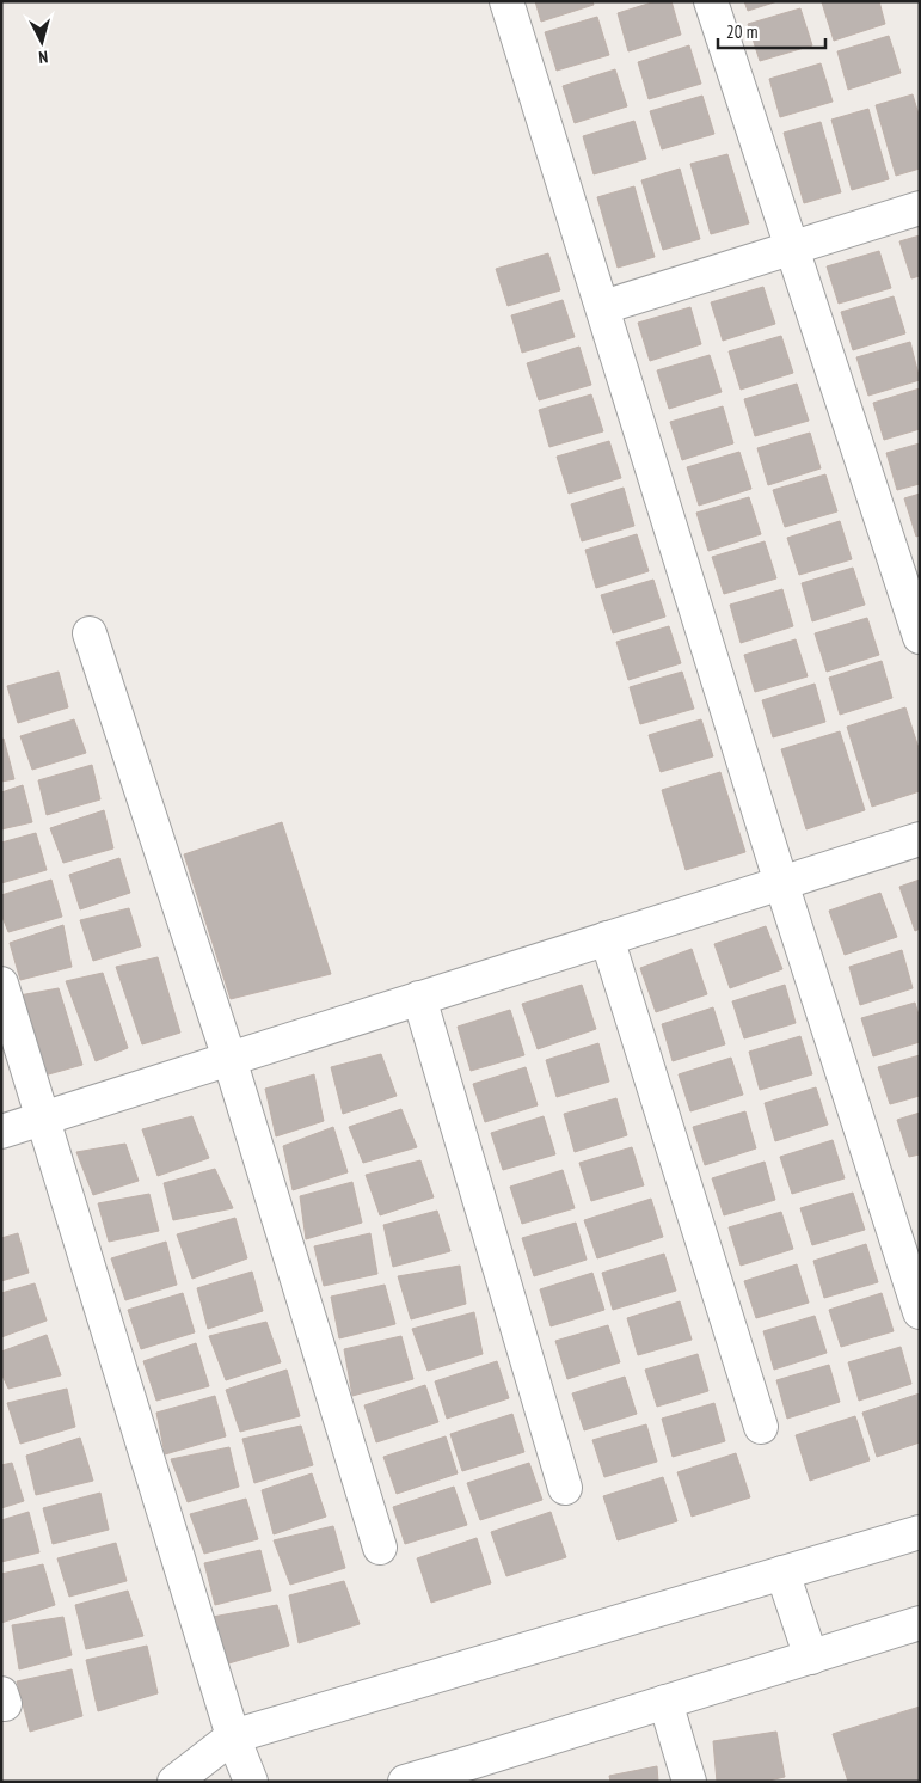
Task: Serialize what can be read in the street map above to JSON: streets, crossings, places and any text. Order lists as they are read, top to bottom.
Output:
{
  "scale_bar": "20 m",
  "north": "bottom"
}
